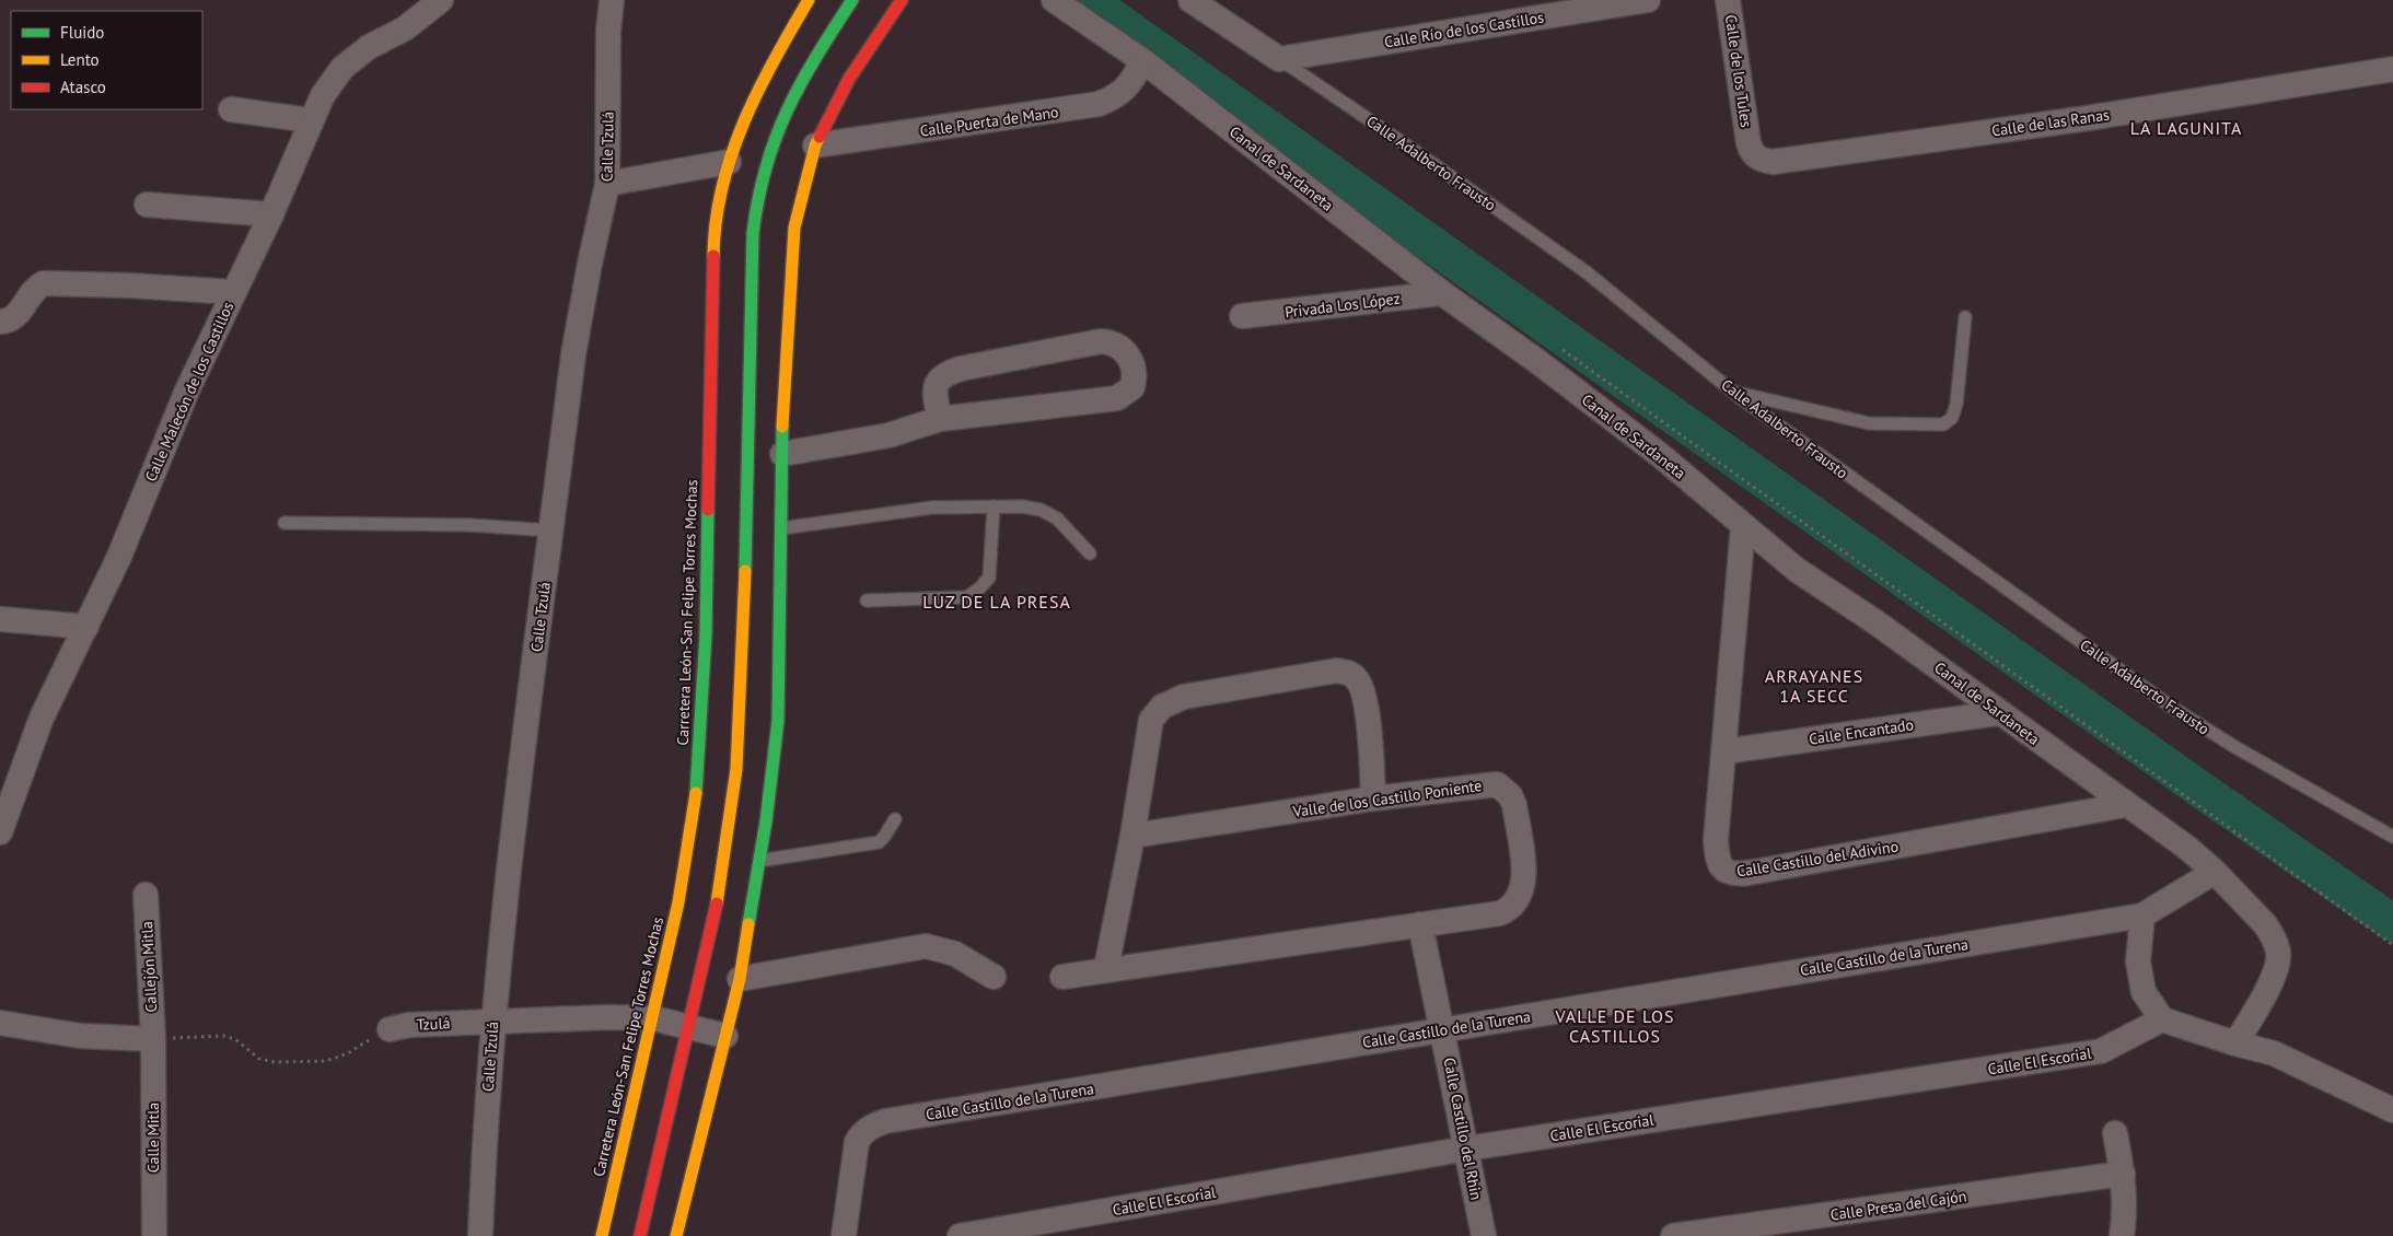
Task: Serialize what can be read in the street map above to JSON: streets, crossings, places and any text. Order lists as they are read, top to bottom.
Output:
{
  "streets": {
    "main road": ["Carretera León-San Felipe Torres Mochas"],
    "street": [
      "Calle Río de los Castillos",
      "Calle de los Tules",
      "Calle Puerta de Mano",
      "Calle de las Ranas",
      "Calle Tzulá",
      "Calle Adalberto Frausto",
      "Canal de Sardaneta",
      "Privada Los López",
      "Calle Malecón de los Castillos",
      "Calle Encantado",
      "Valle de los Castillo Poniente",
      "Calle Castillo del Adivino",
      "Calle Castillo de la Turena",
      "Callejón Mitla",
      "Tzulá",
      "Calle El Escorial",
      "Calle Castillo del Rhin",
      "Calle Mitla",
      "Calle Presa del Cajón"
    ]
  },
  "crossings": [
    ["Calle Río de los Castillos", "Calle Adalberto Frausto"],
    ["Calle de los Tules", "Calle de las Ranas"],
    ["Calle Puerta de Mano", "Canal de Sardaneta"],
    ["Calle Tzulá", "Tzulá"],
    ["Canal de Sardaneta", "Privada Los López"],
    ["Canal de Sardaneta", "Calle Encantado"],
    ["Canal de Sardaneta", "Calle Castillo del Adivino"],
    ["Canal de Sardaneta", "Calle Castillo de la Turena"],
    ["Canal de Sardaneta", "Calle El Escorial"],
    ["Carretera León-San Felipe Torres Mochas", "Tzulá"],
    ["Calle Encantado", "Calle Castillo del Adivino"],
    ["Valle de los Castillo Poniente", "Calle Castillo del Rhin"],
    ["Calle Castillo de la Turena", "Calle El Escorial"],
    ["Calle Castillo de la Turena", "Calle Castillo del Rhin"],
    ["Callejón Mitla", "Calle Mitla"],
    ["Calle El Escorial", "Calle Castillo del Rhin"]
  ],
  "districts": [
    "LA LAGUNITA",
    "LUZ DE LA PRESA",
    "ARRAYANES 1A SECC",
    "VALLE DE LOS CASTILLOS"
  ],
  "legend": ["Fluido", "Lento", "Atasco"]
}
